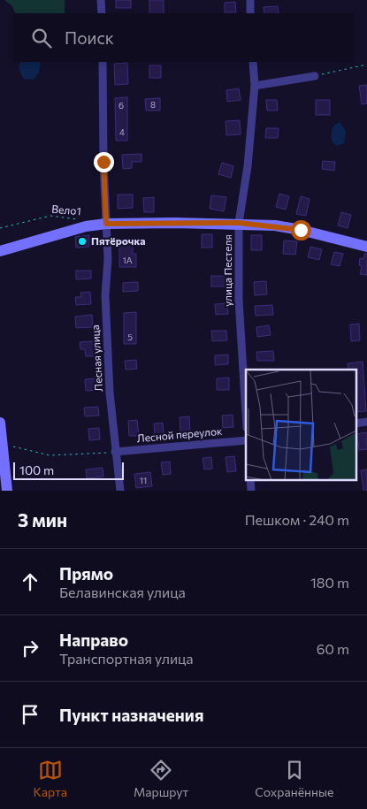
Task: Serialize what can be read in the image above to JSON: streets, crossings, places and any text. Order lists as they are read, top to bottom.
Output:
{
  "streets": {
    "street": ["улица Пестеля", "Лесная улица", "Лесной переулок"],
    "path": ["Вело1"]
  },
  "crossings": [
    ["Лесная улица", "Лесной переулок"]
  ],
  "places": ["Пятёрочка"],
  "house_numbers": [
    "8",
    "6",
    "4",
    "1А",
    "5",
    "11"
  ],
  "scale_bar": "100 m",
  "page": {
    "search": "Поиск",
    "scale": "100 m",
    "heading": ["3 мин", "Пешком · 240 m"],
    "list": [
      ["Прямо", "Белавинская улица", "180 m"],
      ["Направо", "Транспортная улица", "60 m"],
      "Пункт назначения"
    ],
    "nav": ["Карта", "Маршрут", "Сохранённые"]
  }
}
